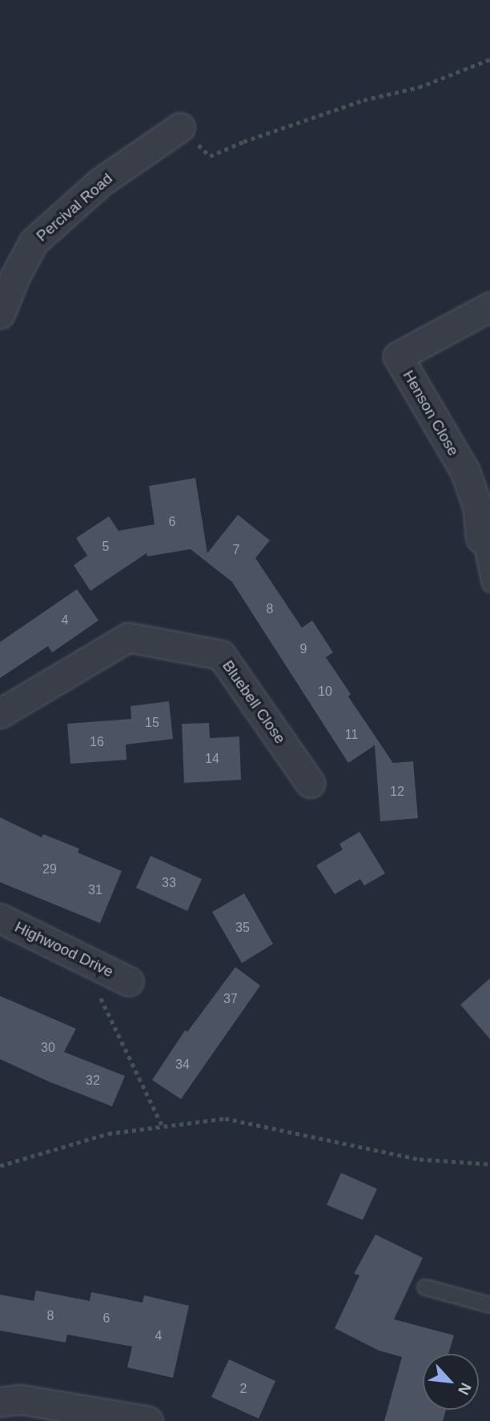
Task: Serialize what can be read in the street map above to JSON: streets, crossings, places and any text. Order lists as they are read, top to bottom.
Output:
{
  "streets": {
    "street": [
      "Percival Road",
      "Henson Close",
      "Bluebell Close",
      "Highwood Drive"
    ]
  },
  "house_numbers": [
    "6",
    "5",
    "7",
    "8",
    "4",
    "9",
    "10",
    "15",
    "11",
    "16",
    "14",
    "12",
    "29",
    "33",
    "31",
    "35",
    "37",
    "30",
    "34",
    "32",
    "8",
    "6",
    "4",
    "2"
  ],
  "north": "bottom right"
}
